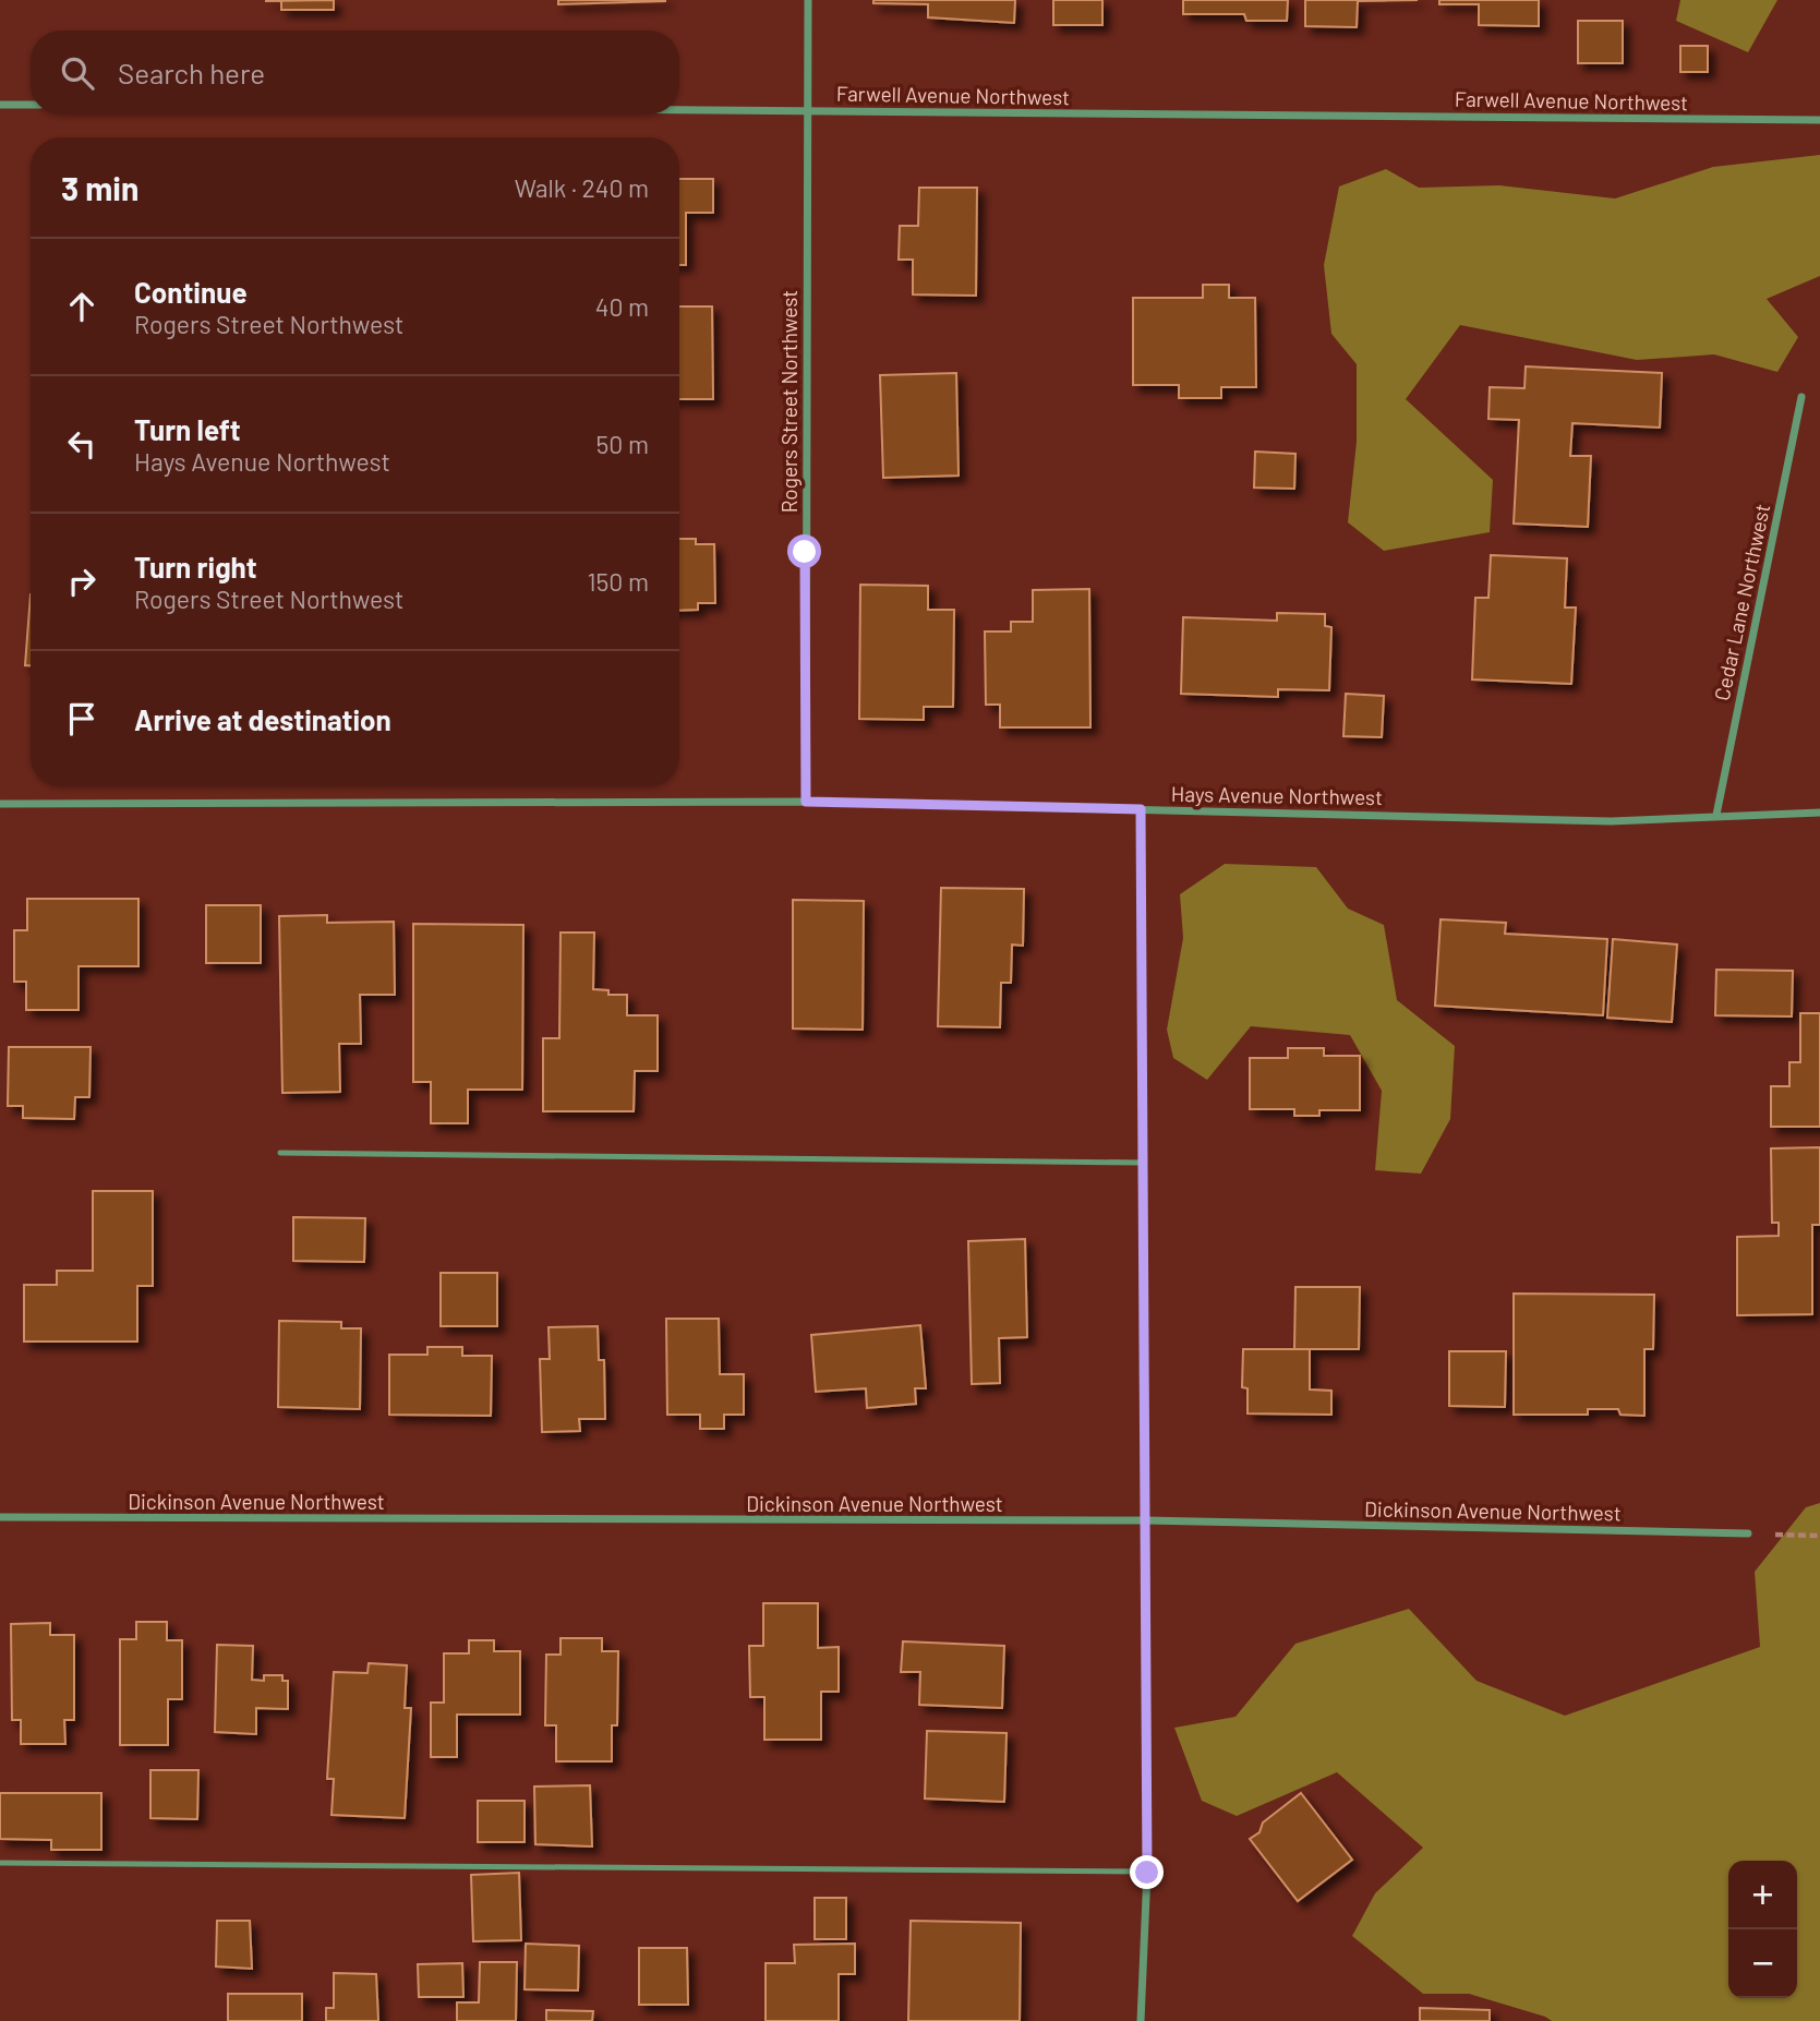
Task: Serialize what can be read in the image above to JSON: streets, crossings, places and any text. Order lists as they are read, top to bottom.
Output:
{
  "streets": {
    "street": [
      "Farwell Avenue Northwest",
      "Rogers Street Northwest",
      "Cedar Lane Northwest",
      "Hays Avenue Northwest",
      "Dickinson Avenue Northwest"
    ]
  },
  "crossings": [
    ["Farwell Avenue Northwest", "Rogers Street Northwest"],
    ["Rogers Street Northwest", "Hays Avenue Northwest"],
    ["Cedar Lane Northwest", "Hays Avenue Northwest"]
  ],
  "page": {
    "search": "Search here",
    "heading": ["3 min", "Walk · 240 m"],
    "list": [
      ["Continue", "Rogers Street Northwest", "40 m"],
      ["Turn left", "Hays Avenue Northwest", "50 m"],
      ["Turn right", "Rogers Street Northwest", "150 m"],
      "Arrive at destination"
    ],
    "map_buttons": ["+", "−"]
  }
}
